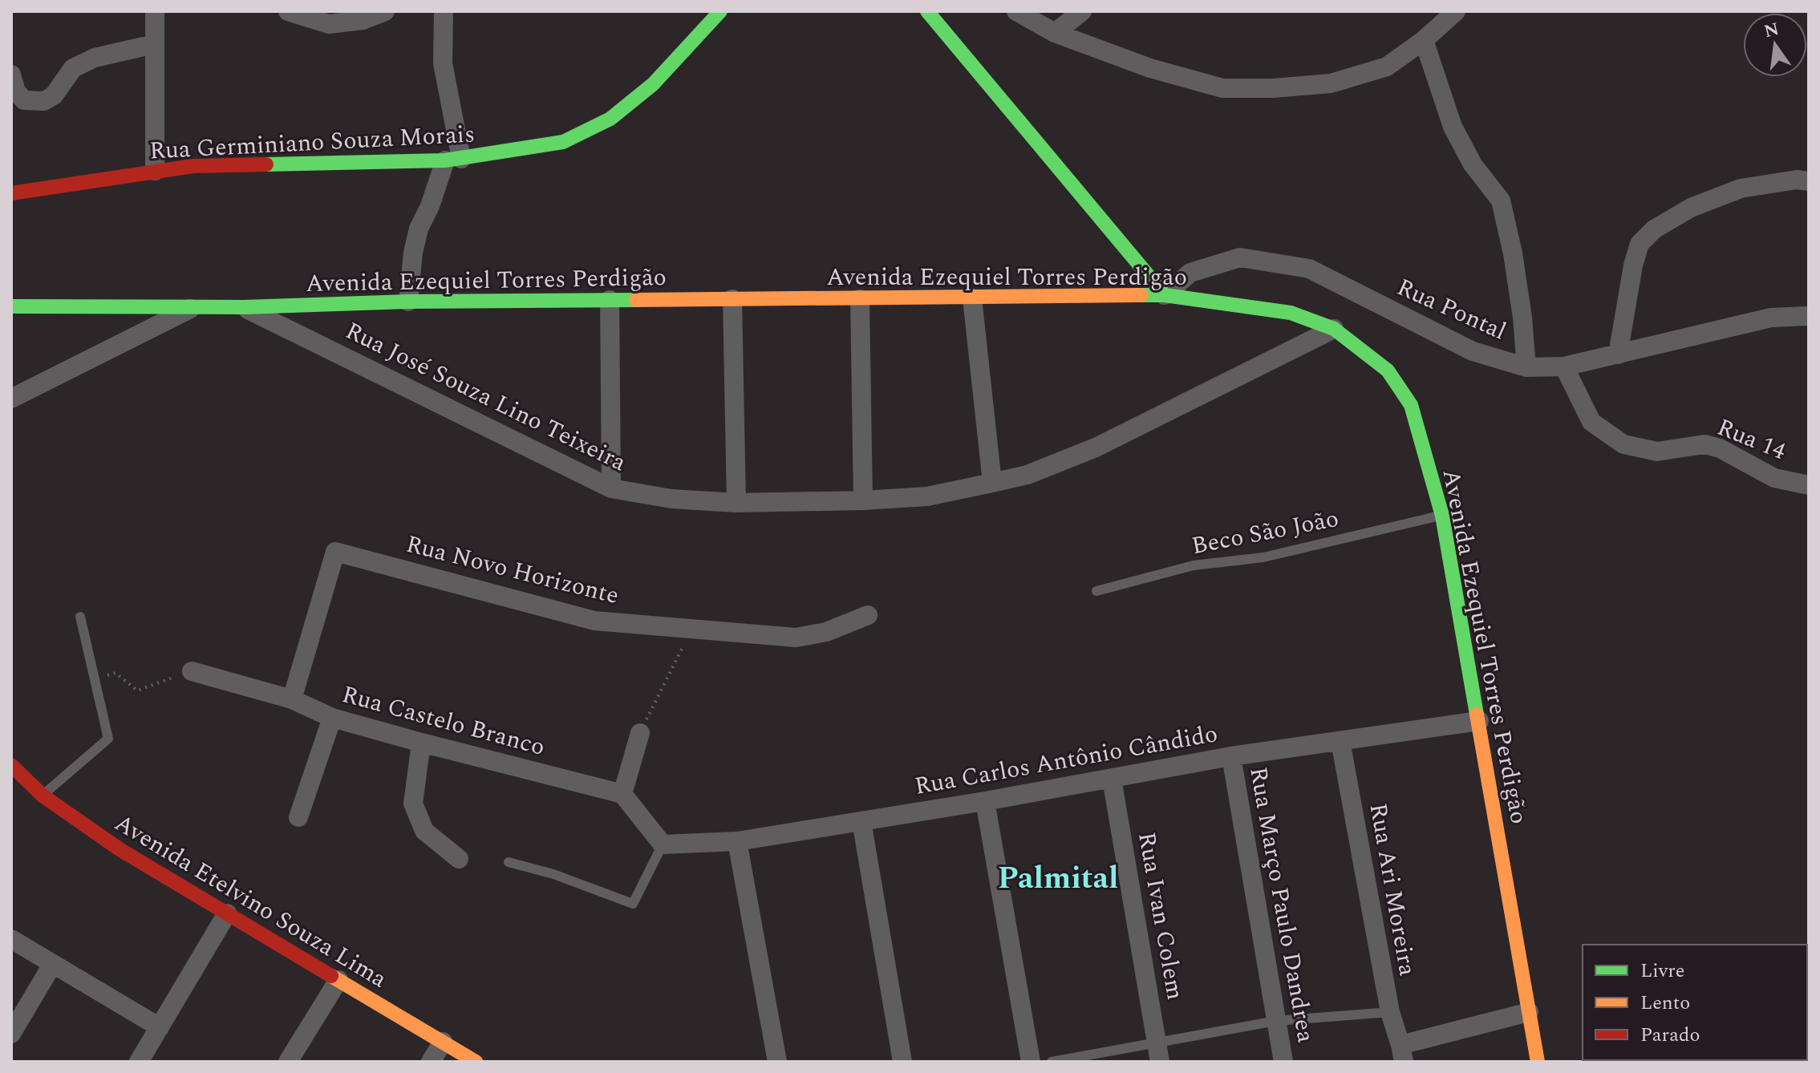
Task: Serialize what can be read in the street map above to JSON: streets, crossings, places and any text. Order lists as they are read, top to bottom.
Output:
{
  "streets": {
    "street": [
      "Rua Germiniano Souza Morais",
      "Avenida Ezequiel Torres Perdigão",
      "Rua Pontal",
      "Rua José Souza Lino Teixeira",
      "Rua 14",
      "Rua Novo Horizonte",
      "Rua Castelo Branco",
      "Rua Carlos Antônio Cândido",
      "Rua Ari Moreira",
      "Avenida Etelvino Souza Lima",
      "Rua Março Paulo Dandrea",
      "Rua Ivan Colem"
    ],
    "lane": ["Beco São João"]
  },
  "crossings": [
    ["Avenida Ezequiel Torres Perdigão", "Rua Pontal"],
    ["Avenida Ezequiel Torres Perdigão", "Rua José Souza Lino Teixeira"],
    ["Avenida Ezequiel Torres Perdigão", "Beco São João"],
    ["Avenida Ezequiel Torres Perdigão", "Rua Carlos Antônio Cândido"],
    ["Avenida Ezequiel Torres Perdigão", "Rua Ari Moreira"],
    ["Rua Pontal", "Rua 14"],
    ["Rua Novo Horizonte", "Rua Castelo Branco"],
    ["Rua Carlos Antônio Cândido", "Rua Ari Moreira"],
    ["Rua Carlos Antônio Cândido", "Rua Março Paulo Dandrea"],
    ["Rua Carlos Antônio Cândido", "Rua Ivan Colem"]
  ],
  "districts": ["Palmital"],
  "legend": ["Livre", "Lento", "Parado"],
  "north": "top"
}
